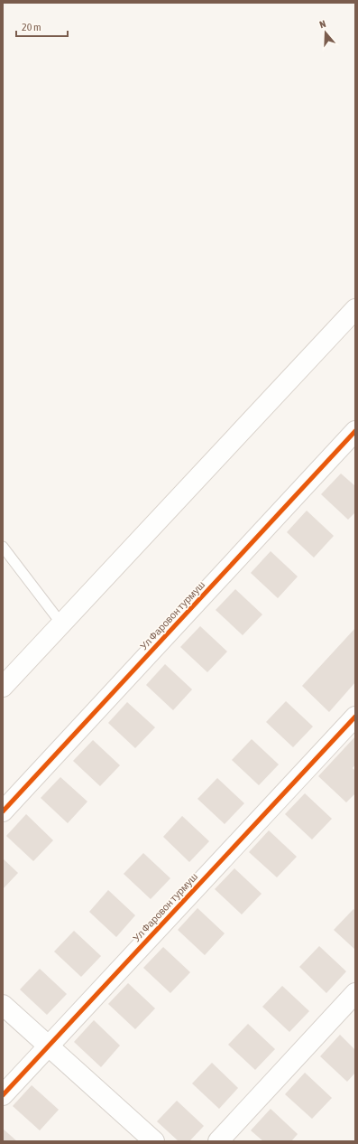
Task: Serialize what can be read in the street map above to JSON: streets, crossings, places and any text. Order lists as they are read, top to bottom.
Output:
{
  "streets": {
    "street": ["Ул Фаровон турмуш"]
  },
  "scale_bar": "20 m",
  "north": "top"
}
